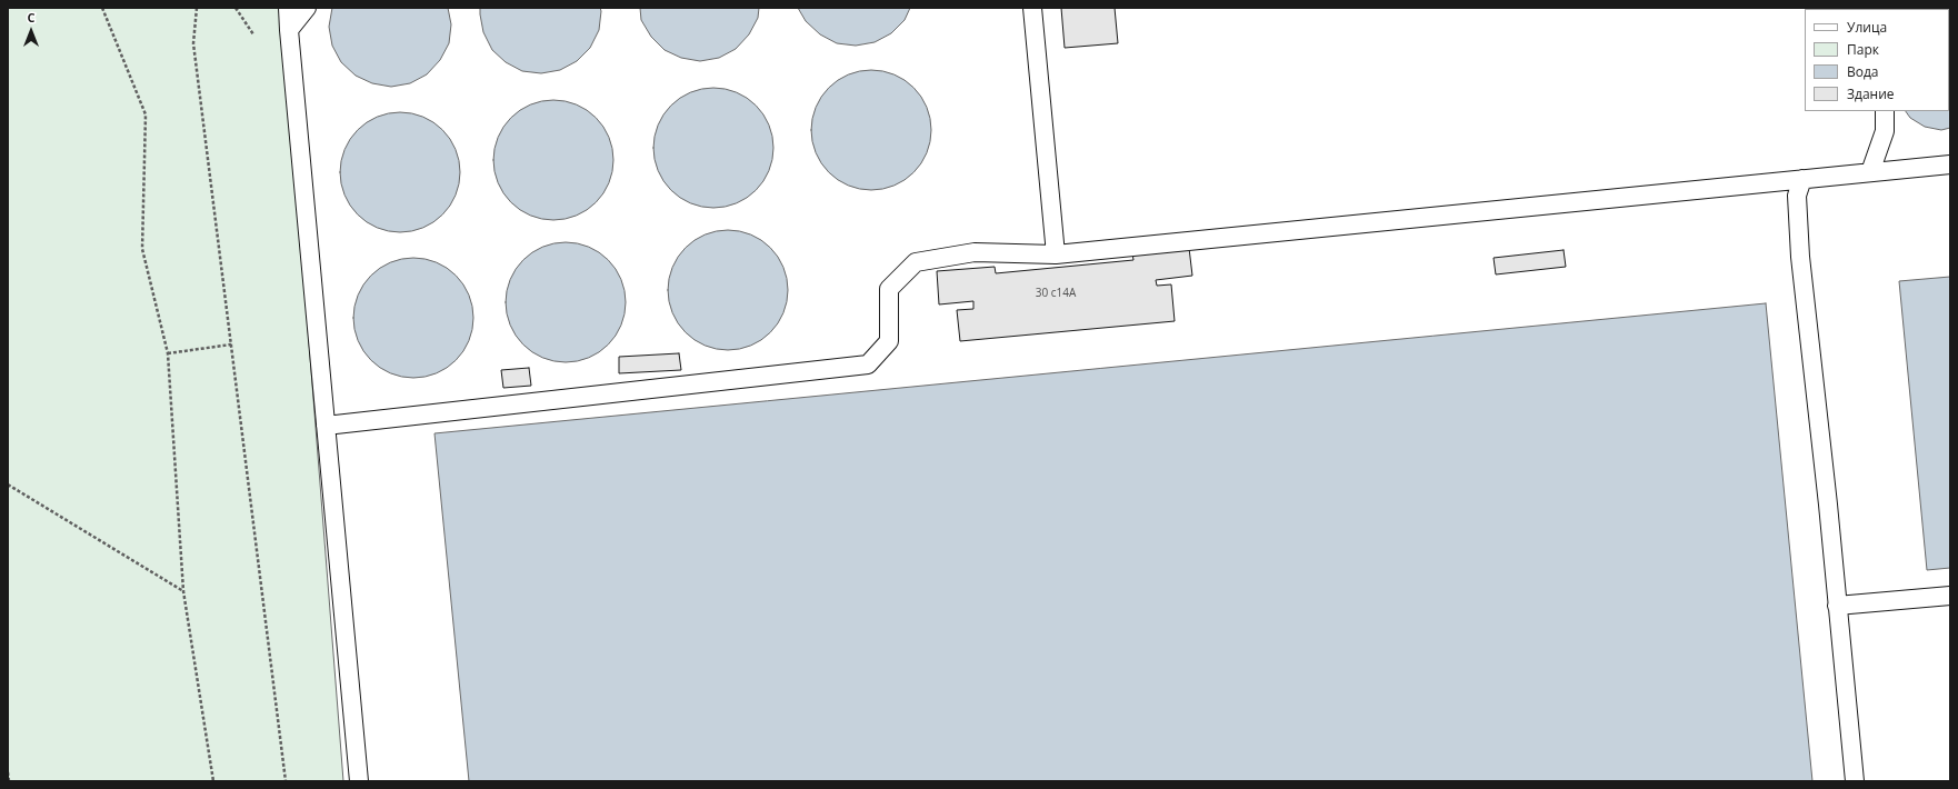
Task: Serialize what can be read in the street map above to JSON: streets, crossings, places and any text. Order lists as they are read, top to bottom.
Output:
{
  "house_numbers": ["30 с14А"],
  "legend": [
    "Улица",
    "Парк",
    "Вода",
    "Здание"
  ],
  "north": "top"
}
